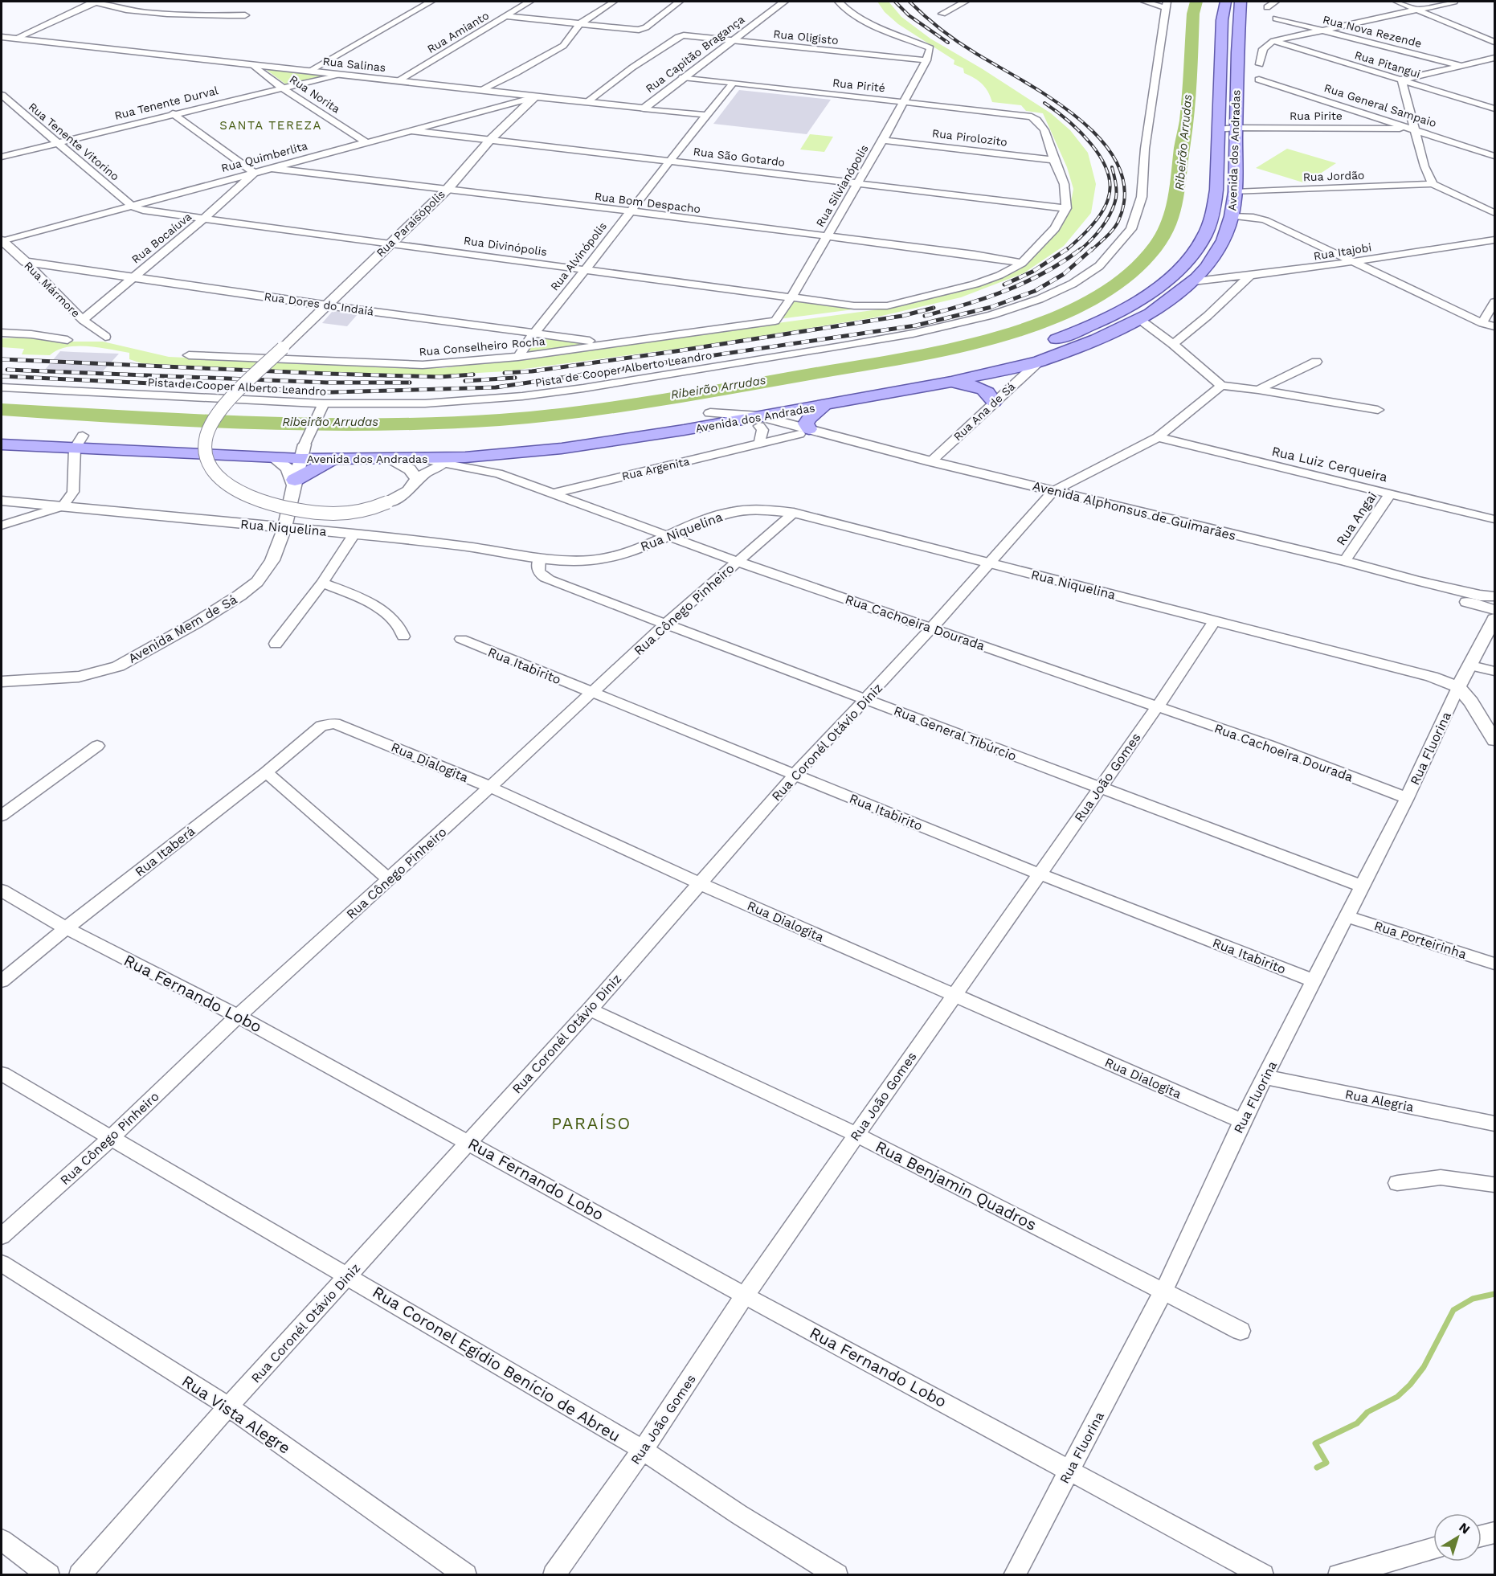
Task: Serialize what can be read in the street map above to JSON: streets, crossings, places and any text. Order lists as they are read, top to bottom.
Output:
{
  "streets": {
    "main road": ["Avenida dos Andradas"],
    "street": [
      "Rua Nova Rezende",
      "Rua Amianto",
      "Rua Oligisto",
      "Rua Capitão Bragança",
      "Rua Salinas",
      "Rua Pitangui",
      "Rua Pirité",
      "Rua Norita",
      "Rua Tenente Durval",
      "Rua General Sampaio",
      "Rua Pirite",
      "Rua Pirolozito",
      "Rua Tenente Vitorino",
      "Rua Quimberlita",
      "Rua São Gotardo",
      "Rua Jordão",
      "Rua Silvianópolis",
      "Rua Bom Despacho",
      "Rua Paraisópolis",
      "Rua Bocaíuva",
      "Rua Divinópolis",
      "Rua Itajobi",
      "Rua Alvinópolis",
      "Rua Mármore",
      "Rua Dores do Indaiá",
      "Rua Conselheiro Rocha",
      "Pista de Cooper Alberto Leandro",
      "Rua Ana de Sá",
      "Rua Luiz Cerqueira",
      "Rua Argenita",
      "Avenida Alphonsus de Guimarães",
      "Rua Angai",
      "Rua Niquelina",
      "Rua Cônego Pinheiro",
      "Rua Cachoeira Dourada",
      "Avenida Mem de Sá",
      "Rua Itabirito",
      "Rua General Tibúrcio",
      "Rua Coronél Otávio Diniz",
      "Rua Fluorina",
      "Rua Dialogita",
      "Rua João Gomes",
      "Rua Itaberá",
      "Rua Porteirinha",
      "Rua Fernando Lobo",
      "Rua Alegria",
      "Rua Benjamin Quadros",
      "Rua Coronel Egídio Benício de Abreu",
      "Rua Vista Alegre"
    ]
  },
  "crossings": [
    ["Rua Amianto", "Rua Salinas"],
    ["Rua Oligisto", "Rua Capitão Bragança"],
    ["Rua Oligisto", "Rua Salinas"],
    ["Rua Oligisto", "Rua Silvianópolis"],
    ["Rua Capitão Bragança", "Rua Salinas"],
    ["Rua Capitão Bragança", "Rua Pirité"],
    ["Rua Salinas", "Rua Norita"],
    ["Rua Salinas", "Rua Tenente Durval"],
    ["Rua Salinas", "Rua Quimberlita"],
    ["Rua Salinas", "Rua Paraisópolis"],
    ["Rua Salinas", "Rua Alvinópolis"],
    ["Rua Pirité", "Rua Pirolozito"],
    ["Rua Pirité", "Rua Silvianópolis"],
    ["Rua Pirité", "Rua Alvinópolis"],
    ["Rua Norita", "Rua Tenente Durval"],
    ["Rua Norita", "Rua Quimberlita"],
    ["Rua Tenente Durval", "Rua Tenente Vitorino"],
    ["Rua General Sampaio", "Rua Pirite"],
    ["Rua Pirite", "Avenida dos Andradas"],
    ["Rua Pirolozito", "Rua Silvianópolis"],
    ["Rua Tenente Vitorino", "Rua Quimberlita"],
    ["Rua Tenente Vitorino", "Rua Divinópolis"],
    ["Avenida dos Andradas", "Rua Jordão"],
    ["Avenida dos Andradas", "Rua Itajobi"],
    ["Avenida dos Andradas", "Rua Ana de Sá"],
    ["Avenida dos Andradas", "Avenida Alphonsus de Guimarães"],
    ["Avenida dos Andradas", "Rua Cachoeira Dourada"],
    ["Avenida dos Andradas", "Avenida Mem de Sá"],
    ["Rua Quimberlita", "Rua São Gotardo"],
    ["Rua Quimberlita", "Rua Bom Despacho"],
    ["Rua Quimberlita", "Rua Paraisópolis"],
    ["Rua Quimberlita", "Rua Bocaíuva"],
    ["Rua Quimberlita", "Rua Divinópolis"],
    ["Rua Quimberlita", "Rua Mármore"],
    ["Rua São Gotardo", "Rua Silvianópolis"],
    ["Rua São Gotardo", "Rua Paraisópolis"],
    ["Rua São Gotardo", "Rua Alvinópolis"],
    ["Rua Silvianópolis", "Rua Bom Despacho"],
    ["Rua Silvianópolis", "Rua Divinópolis"],
    ["Rua Silvianópolis", "Rua Conselheiro Rocha"],
    ["Rua Bom Despacho", "Rua Paraisópolis"],
    ["Rua Bom Despacho", "Rua Divinópolis"],
    ["Rua Bom Despacho", "Rua Alvinópolis"],
    ["Rua Paraisópolis", "Rua Divinópolis"],
    ["Rua Paraisópolis", "Rua Dores do Indaiá"],
    ["Rua Paraisópolis", "Rua Cachoeira Dourada"],
    ["Rua Bocaíuva", "Rua Divinópolis"],
    ["Rua Bocaíuva", "Rua Mármore"],
    ["Rua Bocaíuva", "Rua Dores do Indaiá"],
    ["Rua Divinópolis", "Rua Alvinópolis"],
    ["Rua Alvinópolis", "Rua Dores do Indaiá"],
    ["Rua Alvinópolis", "Rua Conselheiro Rocha"],
    ["Rua Mármore", "Rua Dores do Indaiá"],
    ["Rua Dores do Indaiá", "Rua Conselheiro Rocha"],
    ["Rua Ana de Sá", "Avenida Alphonsus de Guimarães"],
    ["Rua Luiz Cerqueira", "Rua Angai"],
    ["Rua Argenita", "Avenida Alphonsus de Guimarães"],
    ["Rua Argenita", "Rua Cachoeira Dourada"],
    ["Avenida Alphonsus de Guimarães", "Rua Angai"],
    ["Avenida Alphonsus de Guimarães", "Rua Coronél Otávio Diniz"],
    ["Rua Niquelina", "Rua Cônego Pinheiro"],
    ["Rua Niquelina", "Rua Cachoeira Dourada"],
    ["Rua Niquelina", "Avenida Mem de Sá"],
    ["Rua Niquelina", "Rua General Tibúrcio"],
    ["Rua Niquelina", "Rua Coronél Otávio Diniz"],
    ["Rua Niquelina", "Rua Fluorina"],
    ["Rua Niquelina", "Rua João Gomes"],
    ["Rua Cônego Pinheiro", "Rua Cachoeira Dourada"],
    ["Rua Cônego Pinheiro", "Rua Itabirito"],
    ["Rua Cônego Pinheiro", "Rua General Tibúrcio"],
    ["Rua Cônego Pinheiro", "Rua Dialogita"],
    ["Rua Cônego Pinheiro", "Rua Fernando Lobo"],
    ["Rua Cônego Pinheiro", "Rua Coronel Egídio Benício de Abreu"],
    ["Rua Cachoeira Dourada", "Rua Coronél Otávio Diniz"],
    ["Rua Cachoeira Dourada", "Rua Fluorina"],
    ["Rua Cachoeira Dourada", "Rua João Gomes"],
    ["Rua Itabirito", "Rua Coronél Otávio Diniz"],
    ["Rua Itabirito", "Rua Fluorina"],
    ["Rua Itabirito", "Rua João Gomes"],
    ["Rua General Tibúrcio", "Rua Coronél Otávio Diniz"],
    ["Rua General Tibúrcio", "Rua Fluorina"],
    ["Rua General Tibúrcio", "Rua João Gomes"],
    ["Rua Coronél Otávio Diniz", "Rua Dialogita"],
    ["Rua Coronél Otávio Diniz", "Rua Fernando Lobo"],
    ["Rua Coronél Otávio Diniz", "Rua Benjamin Quadros"],
    ["Rua Coronél Otávio Diniz", "Rua Coronel Egídio Benício de Abreu"],
    ["Rua Coronél Otávio Diniz", "Rua Vista Alegre"],
    ["Rua Fluorina", "Rua Dialogita"],
    ["Rua Fluorina", "Rua Porteirinha"],
    ["Rua Fluorina", "Rua Fernando Lobo"],
    ["Rua Fluorina", "Rua Alegria"],
    ["Rua Fluorina", "Rua Benjamin Quadros"],
    ["Rua Dialogita", "Rua João Gomes"],
    ["Rua Dialogita", "Rua Itaberá"],
    ["Rua João Gomes", "Rua Fernando Lobo"],
    ["Rua João Gomes", "Rua Benjamin Quadros"],
    ["Rua João Gomes", "Rua Coronel Egídio Benício de Abreu"],
    ["Rua Itaberá", "Rua Fernando Lobo"]
  ],
  "districts": ["SANTA TEREZA", "PARAÍSO"],
  "water": ["Ribeirão Arrudas"],
  "north": "top right"
}
